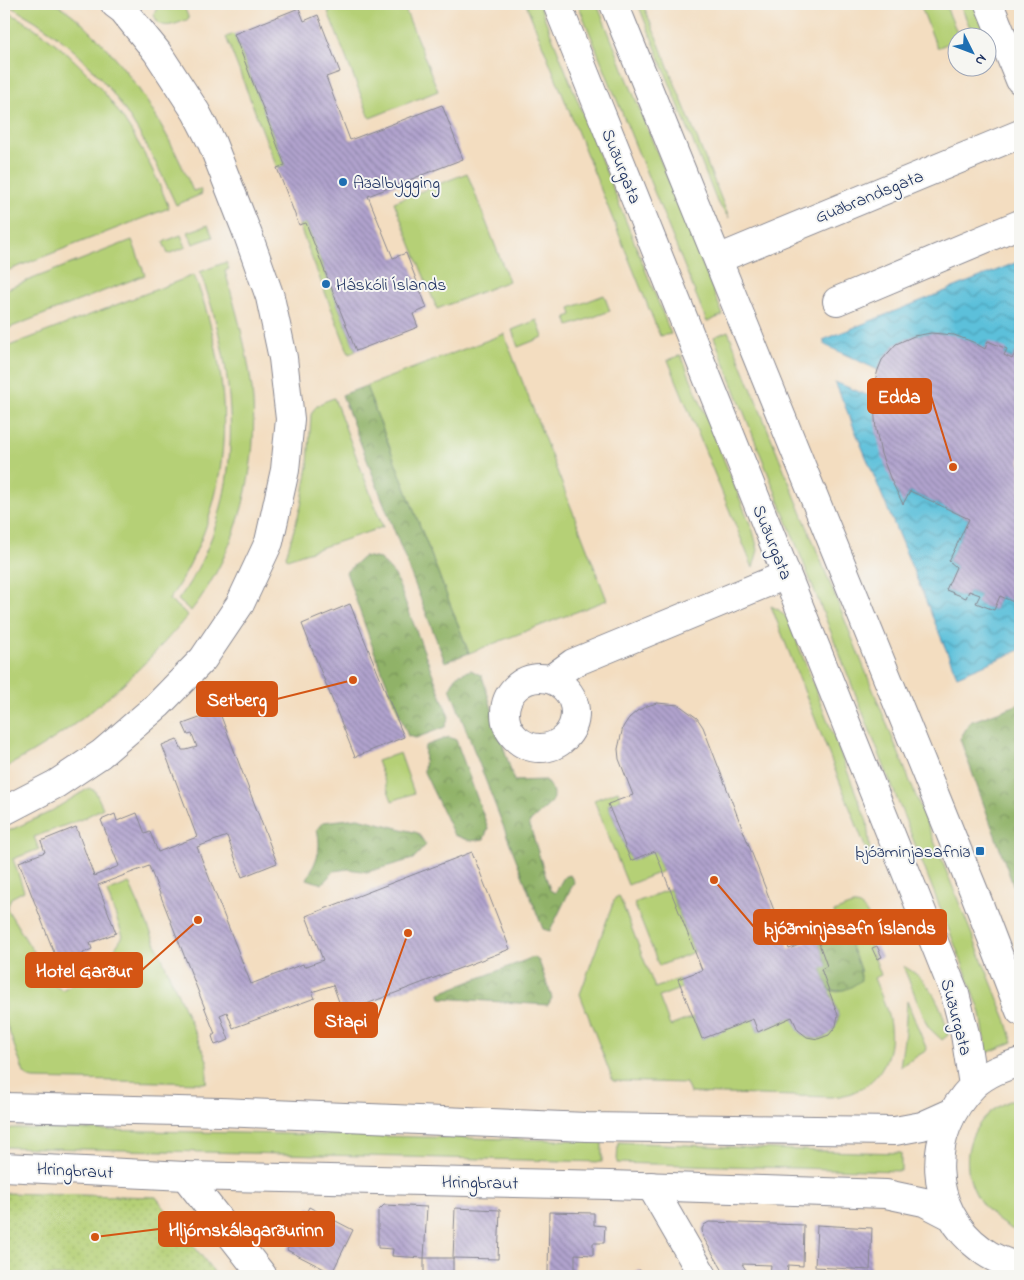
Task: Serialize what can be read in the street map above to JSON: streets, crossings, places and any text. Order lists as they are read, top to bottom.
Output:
{
  "streets": {
    "main road": ["Suðurgata", "Guðbrandsgata", "Hringbraut"]
  },
  "places": {
    "other": [
      "Aðalbygging",
      "Háskóli Íslands",
      "Edda",
      "Setberg",
      "Þjóðminjasafn Íslands",
      "Hotel Garður",
      "Stapi",
      "Hljómskálagarðurinn"
    ],
    "transit": ["Þjóðminjasafnið"]
  },
  "north": "bottom right"
}
